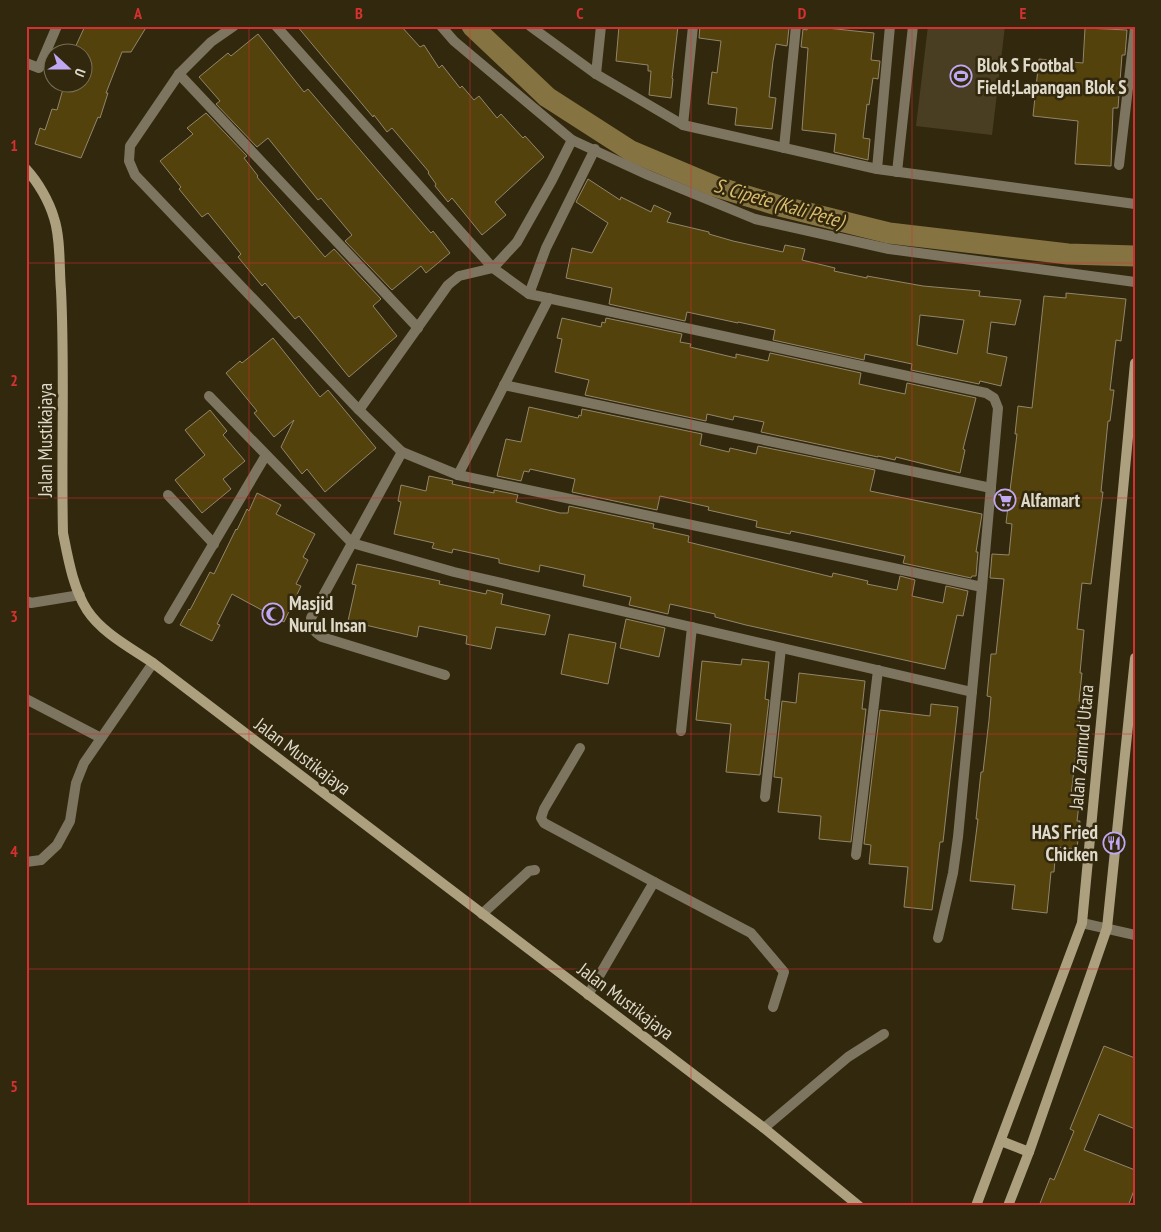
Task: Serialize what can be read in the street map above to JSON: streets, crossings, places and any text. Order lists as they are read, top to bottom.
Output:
{
  "streets": {
    "street": ["Jalan Mustikajaya", "Jalan Zamrud Utara"]
  },
  "water": ["S. Cipete (Kali Pete)"],
  "places": {
    "sports": ["Blok S Footbal Field;Lapangan Blok S"],
    "supermarket": ["Alfamart"],
    "mosque": ["Masjid Nurul Insan"],
    "restaurant": ["HAS Fried Chicken"]
  },
  "north": "right",
  "grid": {
    "columns": [
      "A",
      "B",
      "C",
      "D",
      "E"
    ],
    "rows": [
      "1",
      "2",
      "3",
      "4",
      "5"
    ]
  }
}
